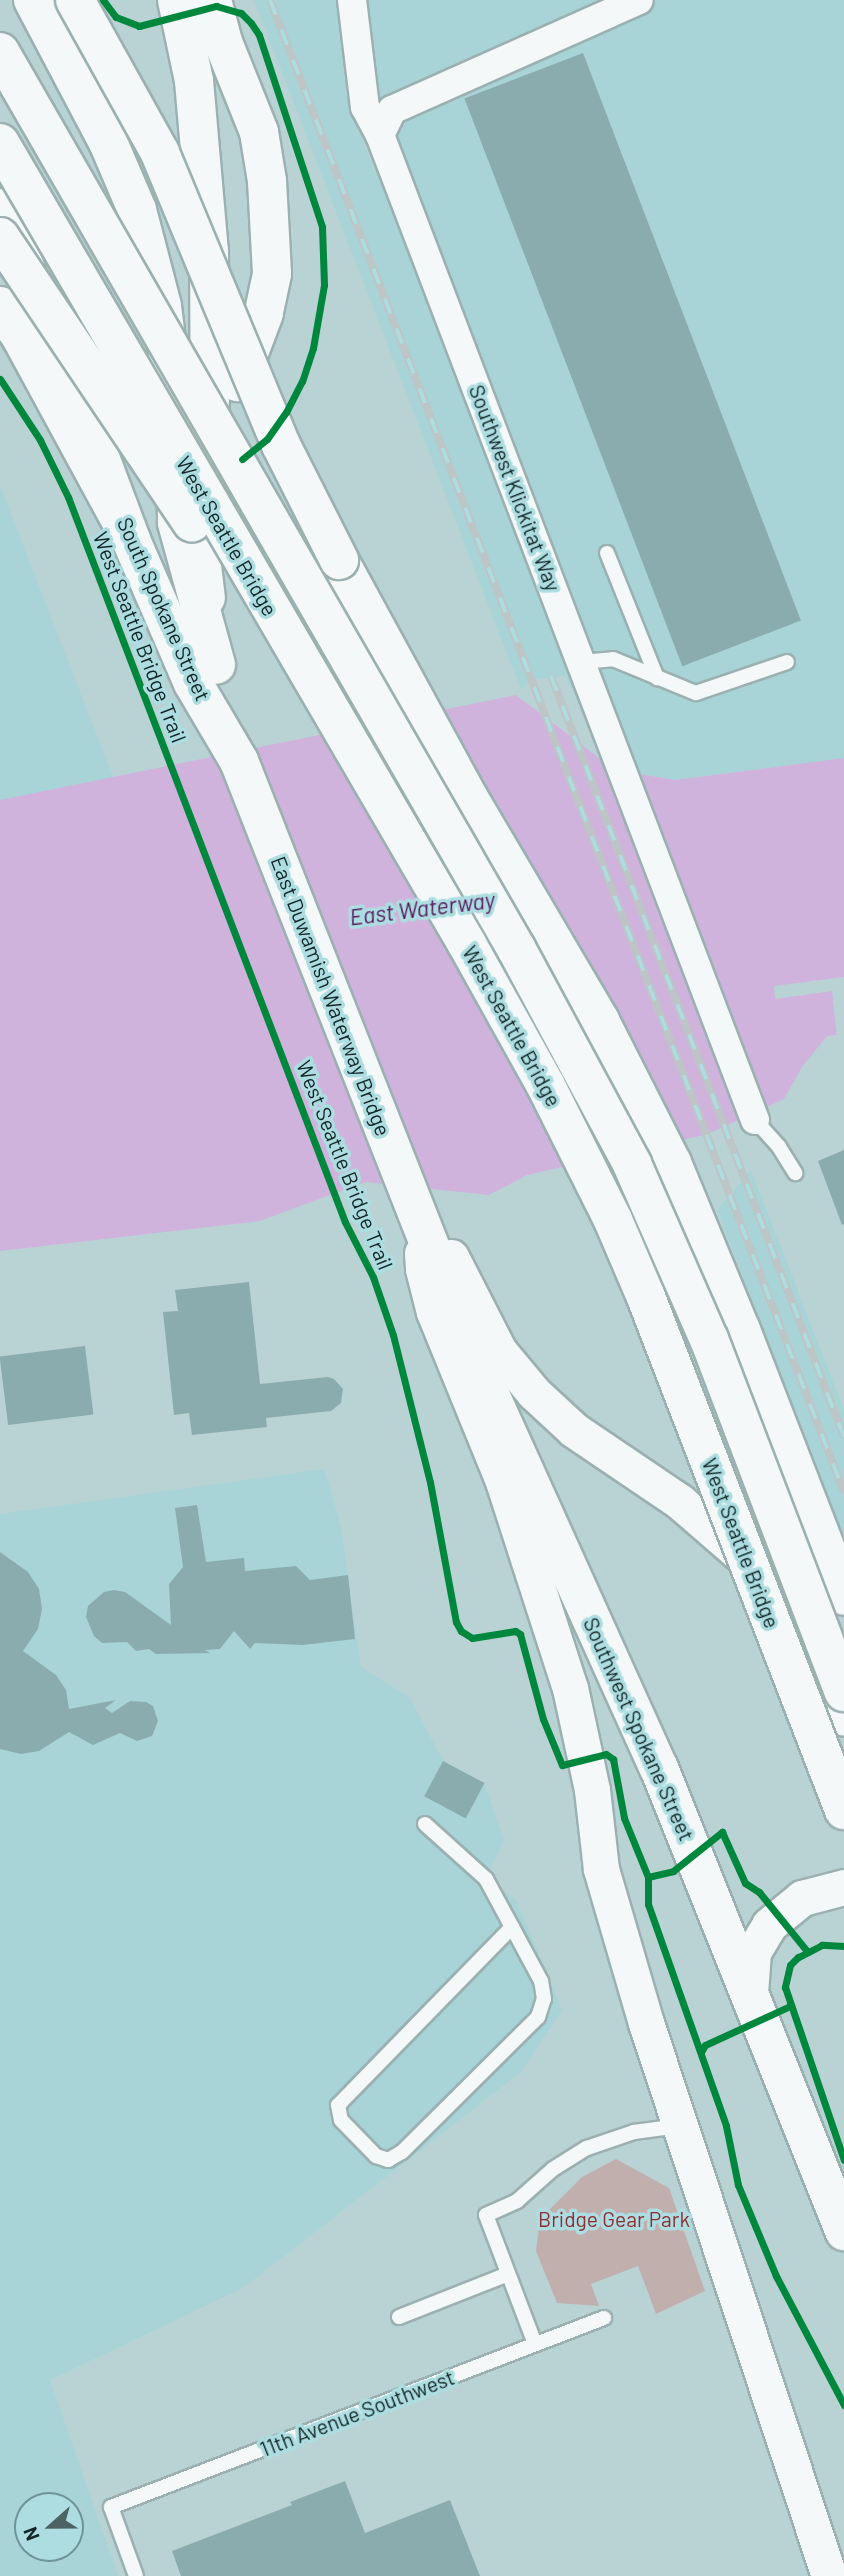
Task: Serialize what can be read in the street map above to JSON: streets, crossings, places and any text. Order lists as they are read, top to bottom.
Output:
{
  "streets": {
    "main road": [
      "West Seattle Bridge",
      "South Spokane Street",
      "East Duwamish Waterway Bridge",
      "Southwest Spokane Street"
    ],
    "street": ["Southwest Klickitat Way"],
    "lane": ["11th Avenue Southwest"],
    "cycle path": ["West Seattle Bridge Trail"]
  },
  "crossings": [
    ["South Spokane Street", "East Duwamish Waterway Bridge"],
    ["East Duwamish Waterway Bridge", "Southwest Spokane Street"]
  ],
  "water": ["East Waterway"],
  "parks": ["Bridge Gear Park"],
  "north": "left"
}
